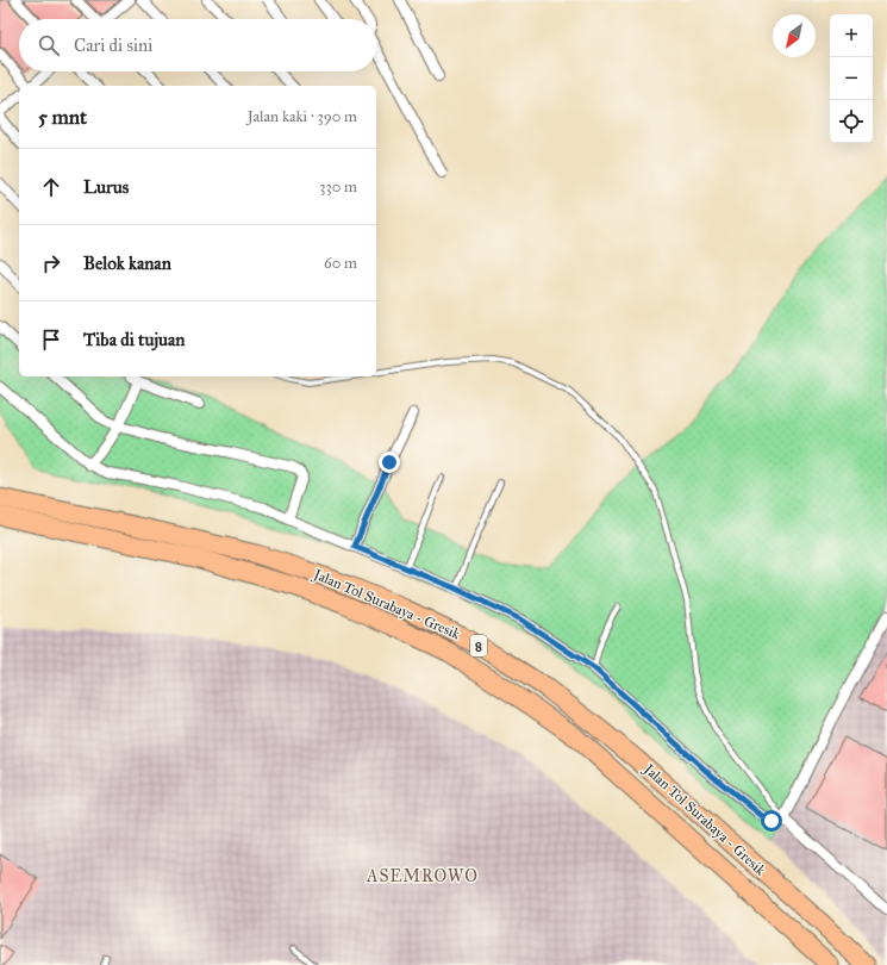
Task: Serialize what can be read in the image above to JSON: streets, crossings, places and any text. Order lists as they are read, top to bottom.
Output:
{
  "streets": {
    "highway": ["Jalan Tol Surabaya - Gresik", "8"]
  },
  "districts": ["ASEMROWO"],
  "north": "bottom left",
  "page": {
    "map_buttons": ["+", "−"],
    "search": "Cari di sini",
    "heading": ["5 mnt", "Jalan kaki · 390 m"],
    "list": [
      ["Lurus", "330 m"],
      ["Belok kanan", "60 m"],
      "Tiba di tujuan"
    ]
  }
}
